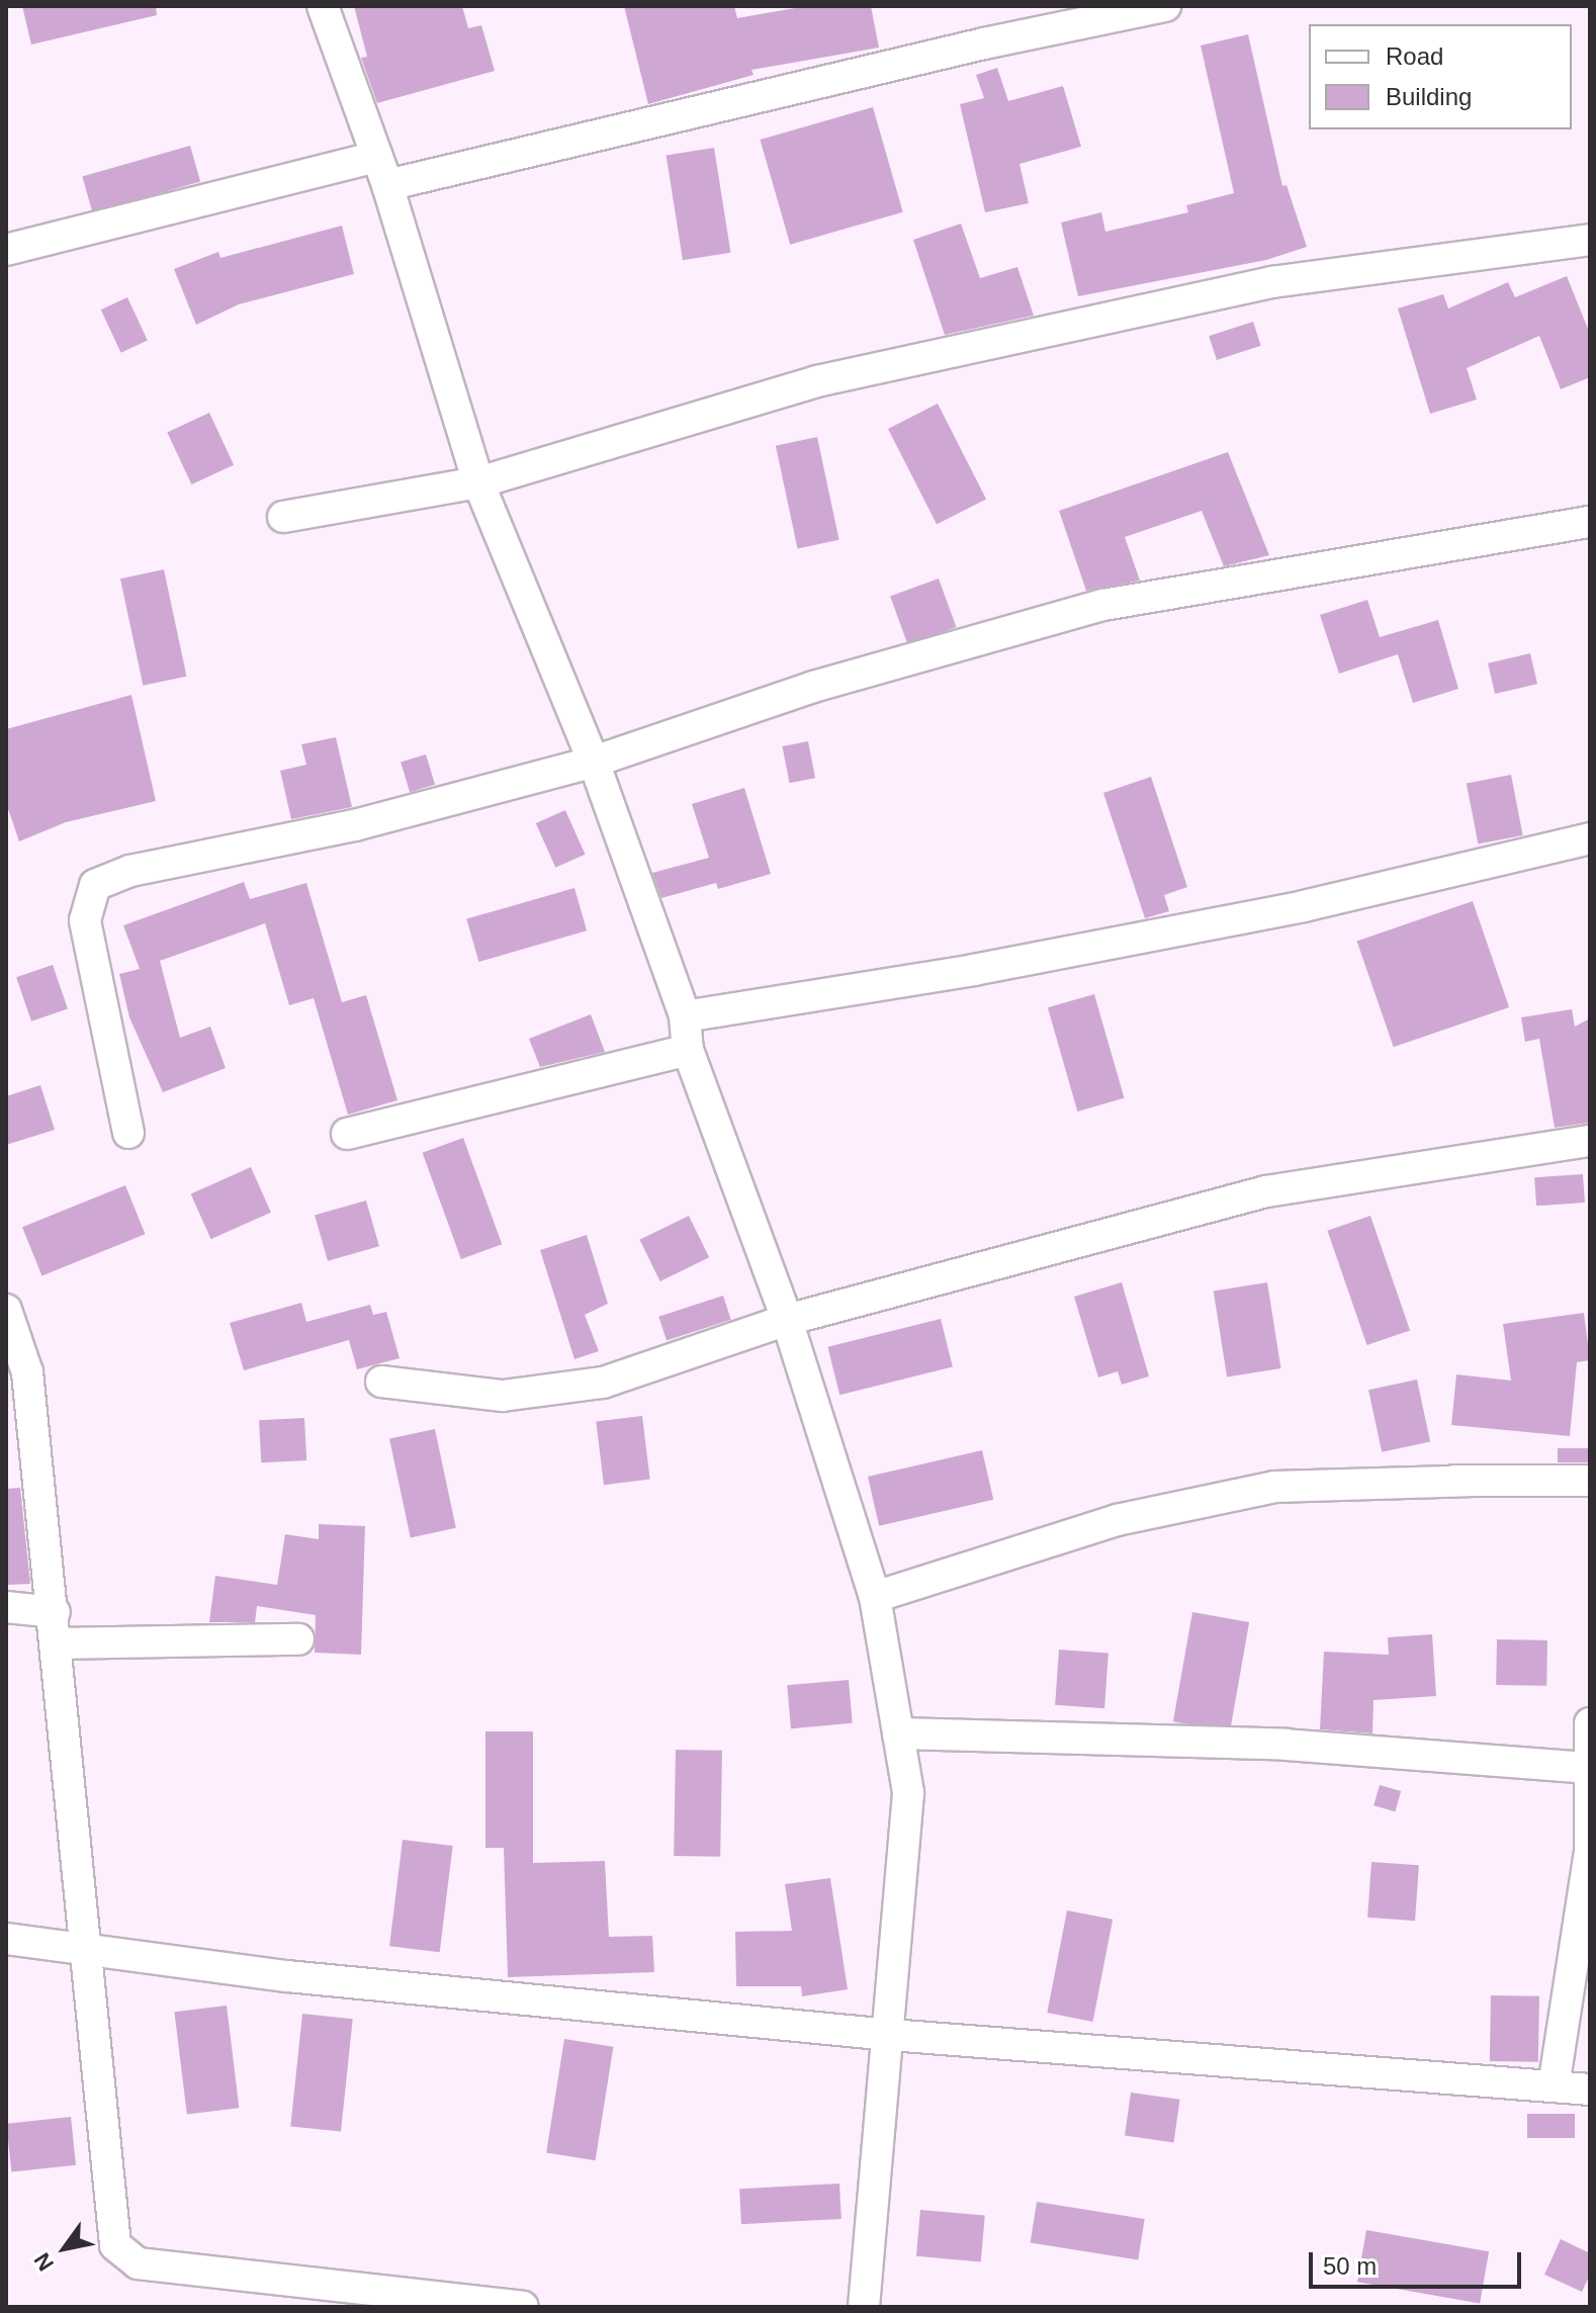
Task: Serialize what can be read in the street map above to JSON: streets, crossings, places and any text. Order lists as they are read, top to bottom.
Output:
{
  "legend": ["Road", "Building"],
  "scale_bar": "50 m",
  "north": "bottom left"
}
